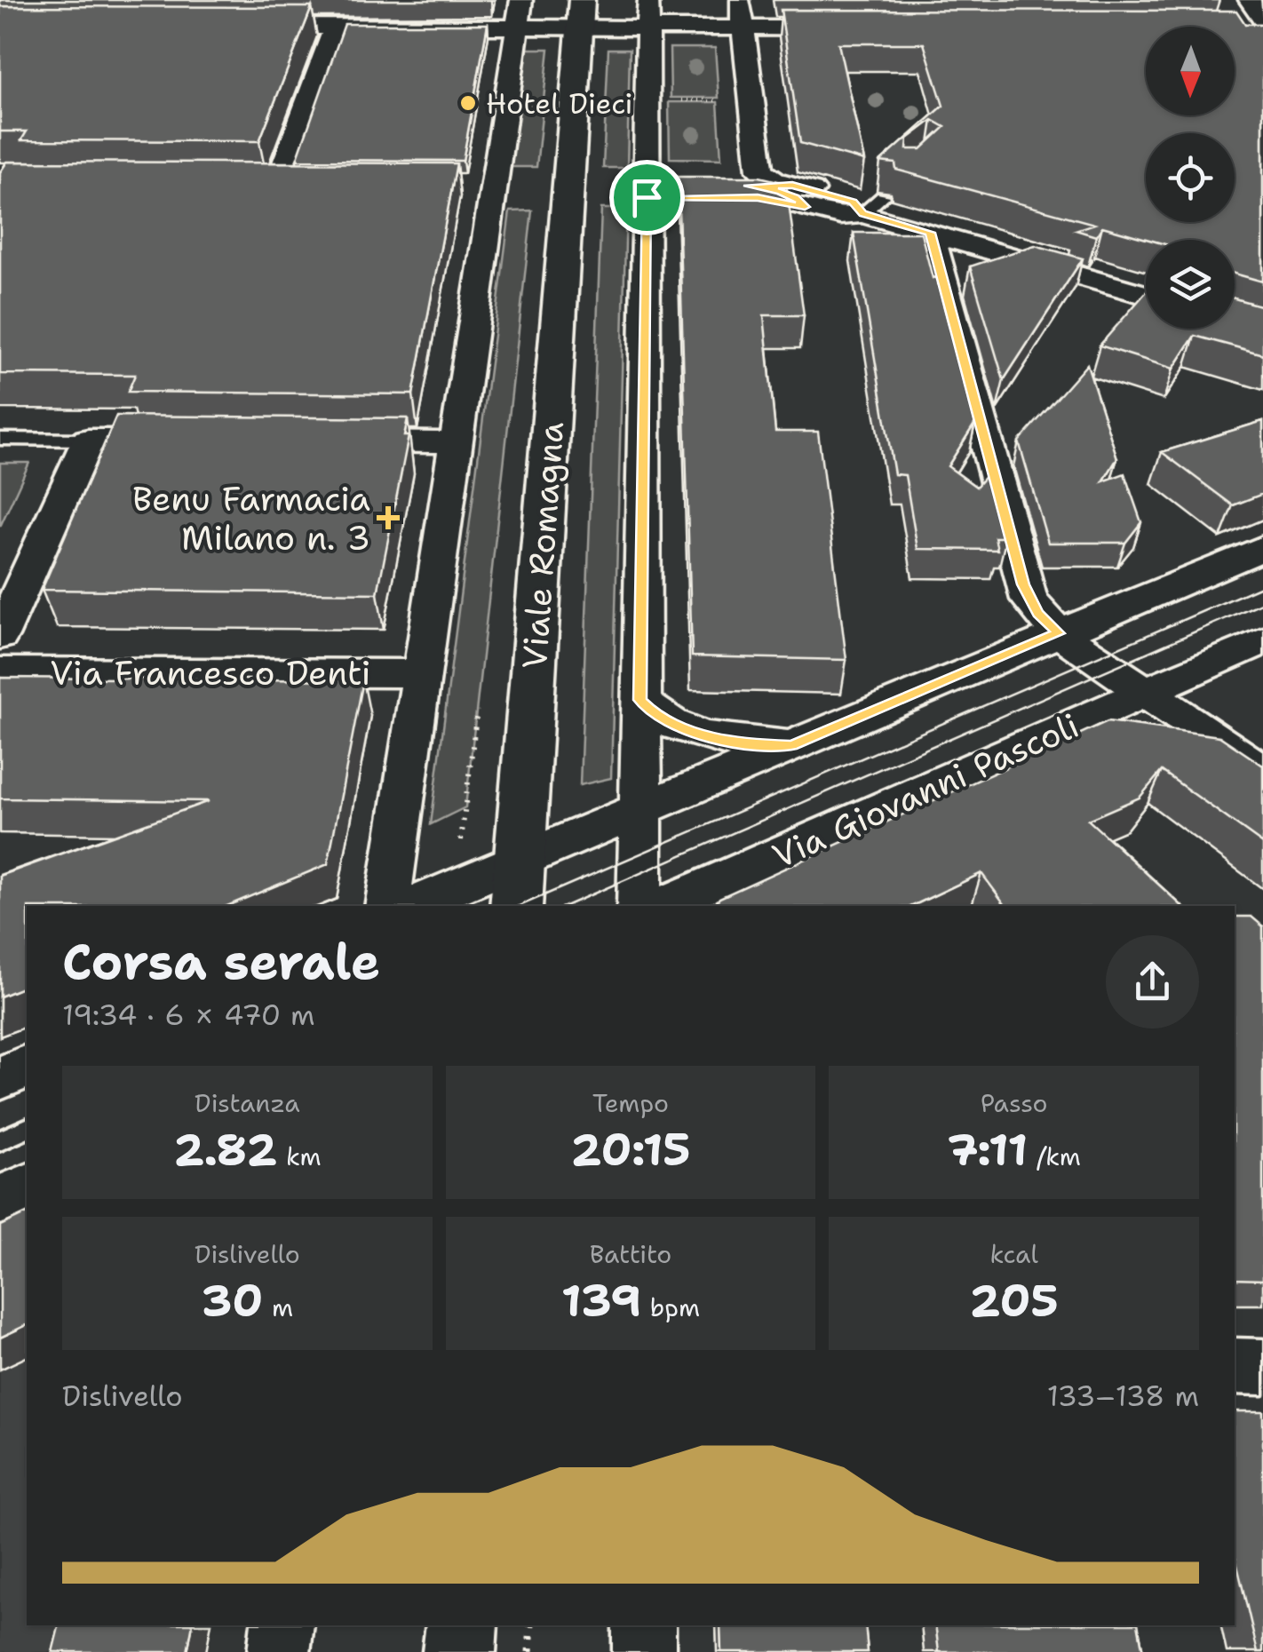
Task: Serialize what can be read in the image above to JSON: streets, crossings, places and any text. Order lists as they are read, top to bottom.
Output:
{
  "streets": {
    "main road": ["Viale Romagna"],
    "street": ["Via Francesco Denti", "Via Giovanni Pascoli"]
  },
  "places": {
    "other": ["Hotel Dieci"],
    "health": ["Benu Farmacia Milano n. 3"]
  },
  "north": "bottom",
  "page": {
    "heading": ["Corsa serale", "19:34 · 6 × 470 m"],
    "stats": [
      ["Distanza", "2.82 km"],
      ["Tempo", "20:15"],
      ["Passo", "7:11 /km"],
      ["Dislivello", "30 m"],
      ["Battito", "139 bpm"],
      ["kcal", "205"]
    ],
    "chart": ["Dislivello", "133–138 m"]
  }
}
